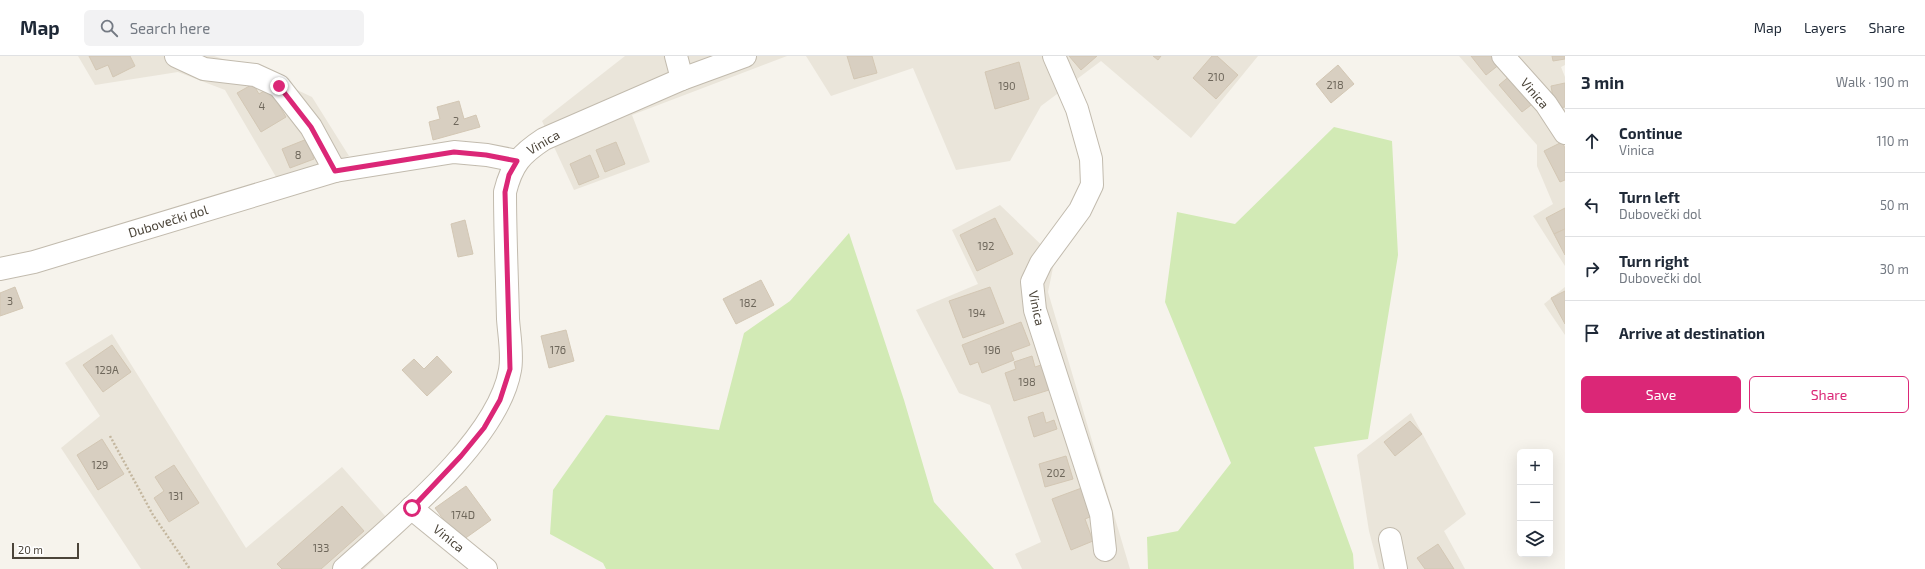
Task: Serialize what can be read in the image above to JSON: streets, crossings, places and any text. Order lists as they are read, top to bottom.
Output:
{
  "streets": {
    "street": ["Vinica", "Dubovečki dol"]
  },
  "crossings": [
    ["Vinica", "Dubovečki dol"]
  ],
  "house_numbers": [
    "210",
    "218",
    "190",
    "4",
    "2",
    "8",
    "192",
    "3",
    "182",
    "194",
    "176",
    "196",
    "129A",
    "198",
    "129",
    "202",
    "131",
    "174D",
    "133"
  ],
  "scale_bar": "20 m",
  "page": {
    "header": "Map",
    "search": "Search here",
    "nav": ["Map", "Layers", "Share"],
    "heading": ["3 min", "Walk · 190 m"],
    "list": [
      ["Continue", "Vinica", "110 m"],
      ["Turn left", "Dubovečki dol", "50 m"],
      ["Turn right", "Dubovečki dol", "30 m"],
      "Arrive at destination"
    ],
    "buttons": ["Save", "Share"],
    "map_buttons": ["+", "−"],
    "scale": "20 m"
  }
}
